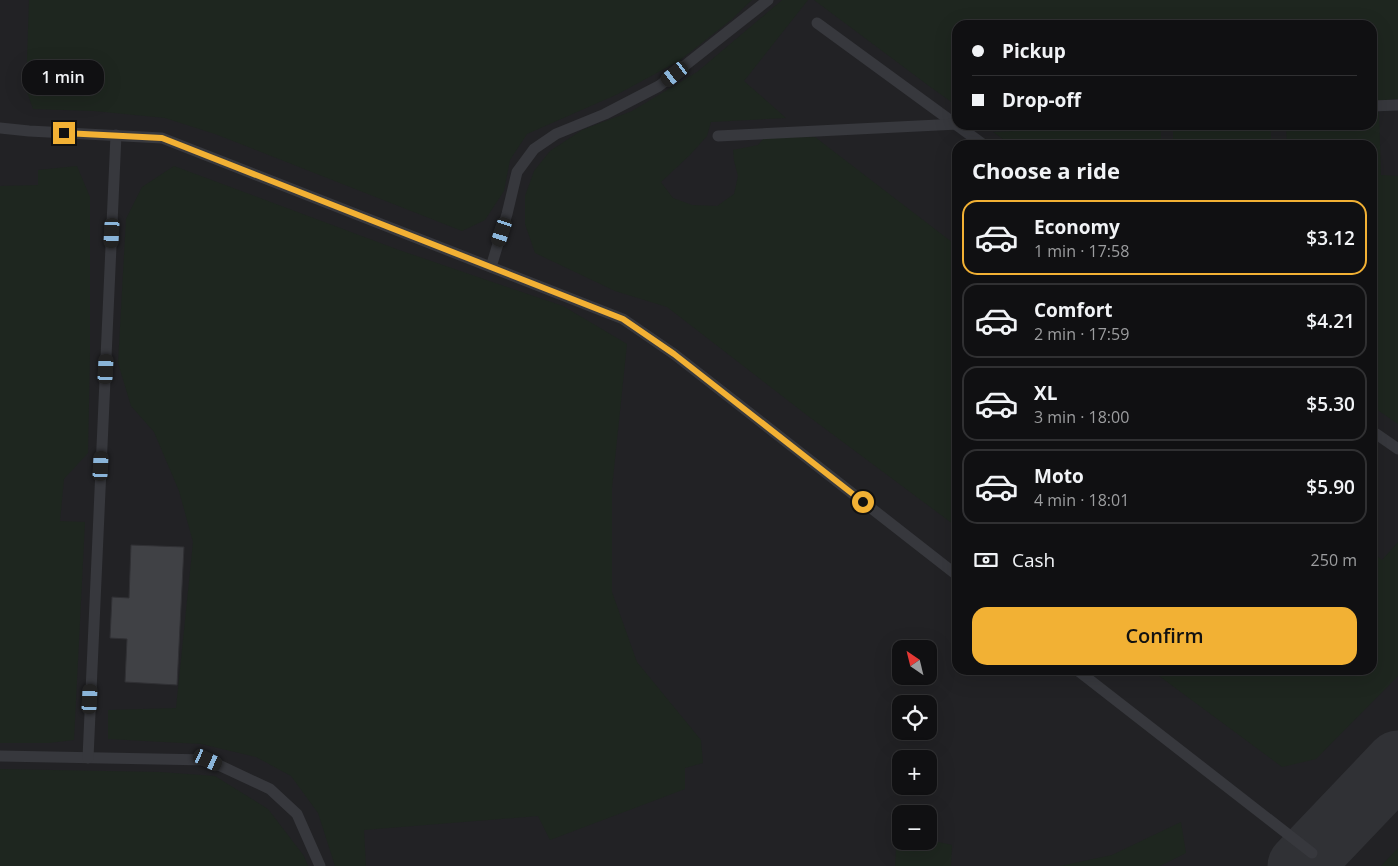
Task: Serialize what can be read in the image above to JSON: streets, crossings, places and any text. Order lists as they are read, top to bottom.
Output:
{
  "north": "top left",
  "page": {
    "banner": ["Pickup", "Drop-off"],
    "bubble": "1 min",
    "heading": "Choose a ride",
    "list": [
      {
        "name": "Economy",
        "note": "1 min · 17:58",
        "value": "$3.12"
      },
      {
        "name": "Comfort",
        "note": "2 min · 17:59",
        "value": "$4.21"
      },
      {
        "name": "XL",
        "note": "3 min · 18:00",
        "value": "$5.30"
      },
      {
        "name": "Moto",
        "note": "4 min · 18:01",
        "value": "$5.90"
      }
    ],
    "pay": ["Cash", "250 m"],
    "buttons": "Confirm",
    "map_buttons": ["+", "−"]
  }
}
